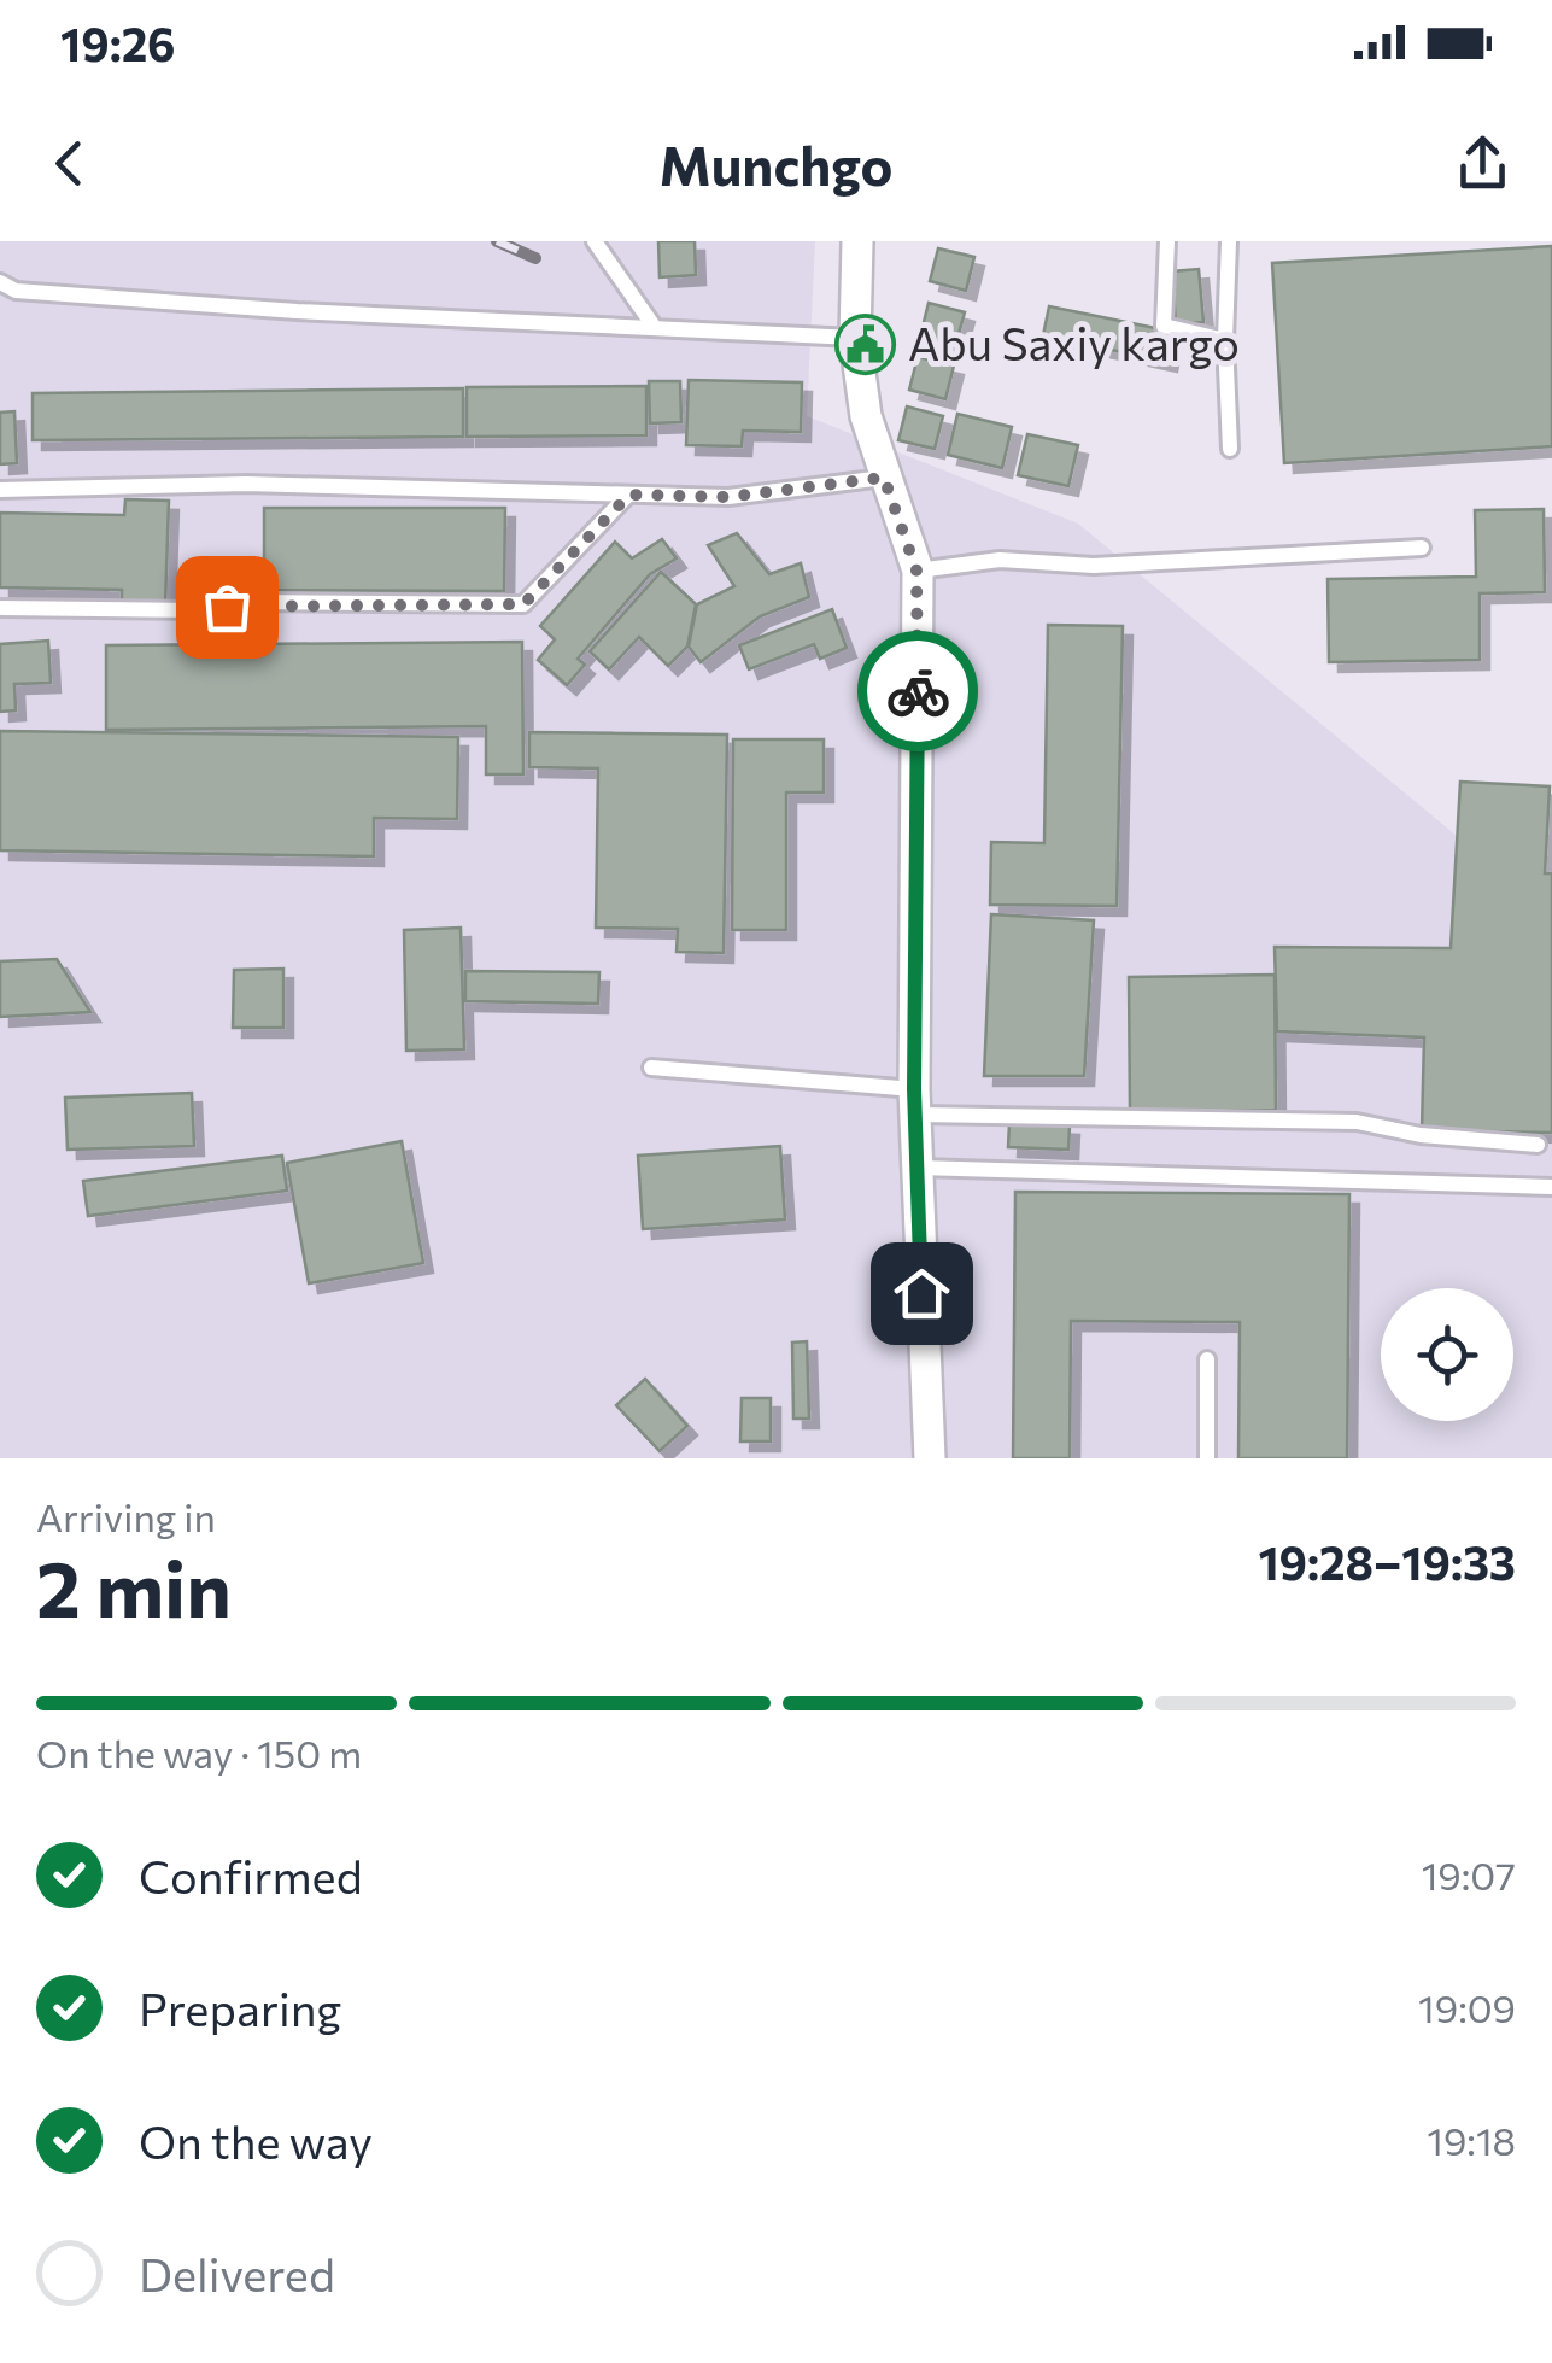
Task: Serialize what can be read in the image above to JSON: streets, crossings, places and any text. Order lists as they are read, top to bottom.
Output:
{
  "places": {
    "public building": ["Abu Saxiy kargo"]
  },
  "page": {
    "status": "19:26",
    "header": "Munchgo",
    "heading": ["2 min", "Arriving in", "19:28–19:33"],
    "bar": "On the way · 150 m",
    "list": [
      ["Confirmed", "19:07"],
      ["Preparing", "19:09"],
      ["On the way", "19:18"],
      "Delivered"
    ]
  }
}
